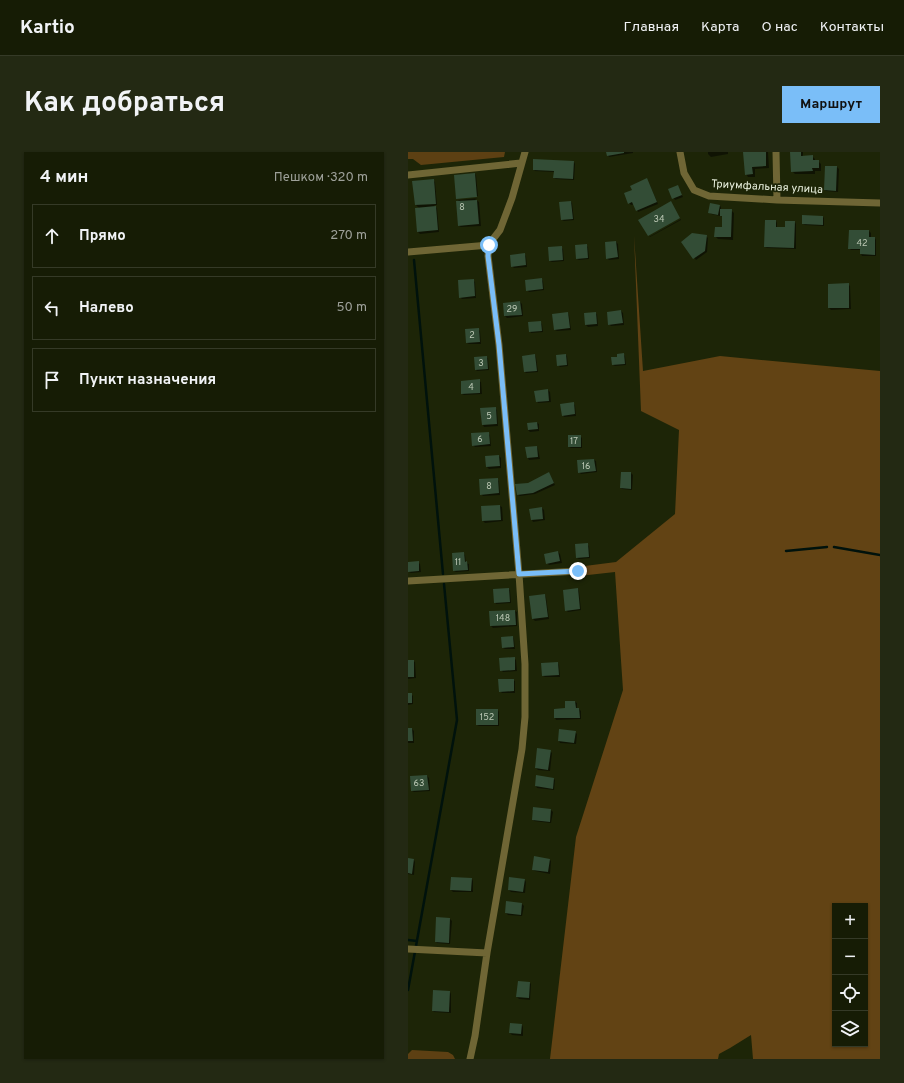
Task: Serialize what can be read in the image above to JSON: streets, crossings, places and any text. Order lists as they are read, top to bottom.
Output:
{
  "streets": {
    "street": ["Триумфальная улица"]
  },
  "house_numbers": [
    "8",
    "34",
    "42",
    "29",
    "2",
    "3",
    "4",
    "5",
    "6",
    "17",
    "16",
    "8",
    "11",
    "148",
    "152",
    "63"
  ],
  "page": {
    "header": "Kartio",
    "nav": [
      "Главная",
      "Карта",
      "О нас",
      "Контакты"
    ],
    "title": "Как добраться",
    "buttons": "Маршрут",
    "heading": ["4 мин", "Пешком · 320 m"],
    "list": [
      ["Прямо", "270 m"],
      ["Налево", "50 m"],
      "Пункт назначения"
    ],
    "map_buttons": ["+", "−"]
  }
}
